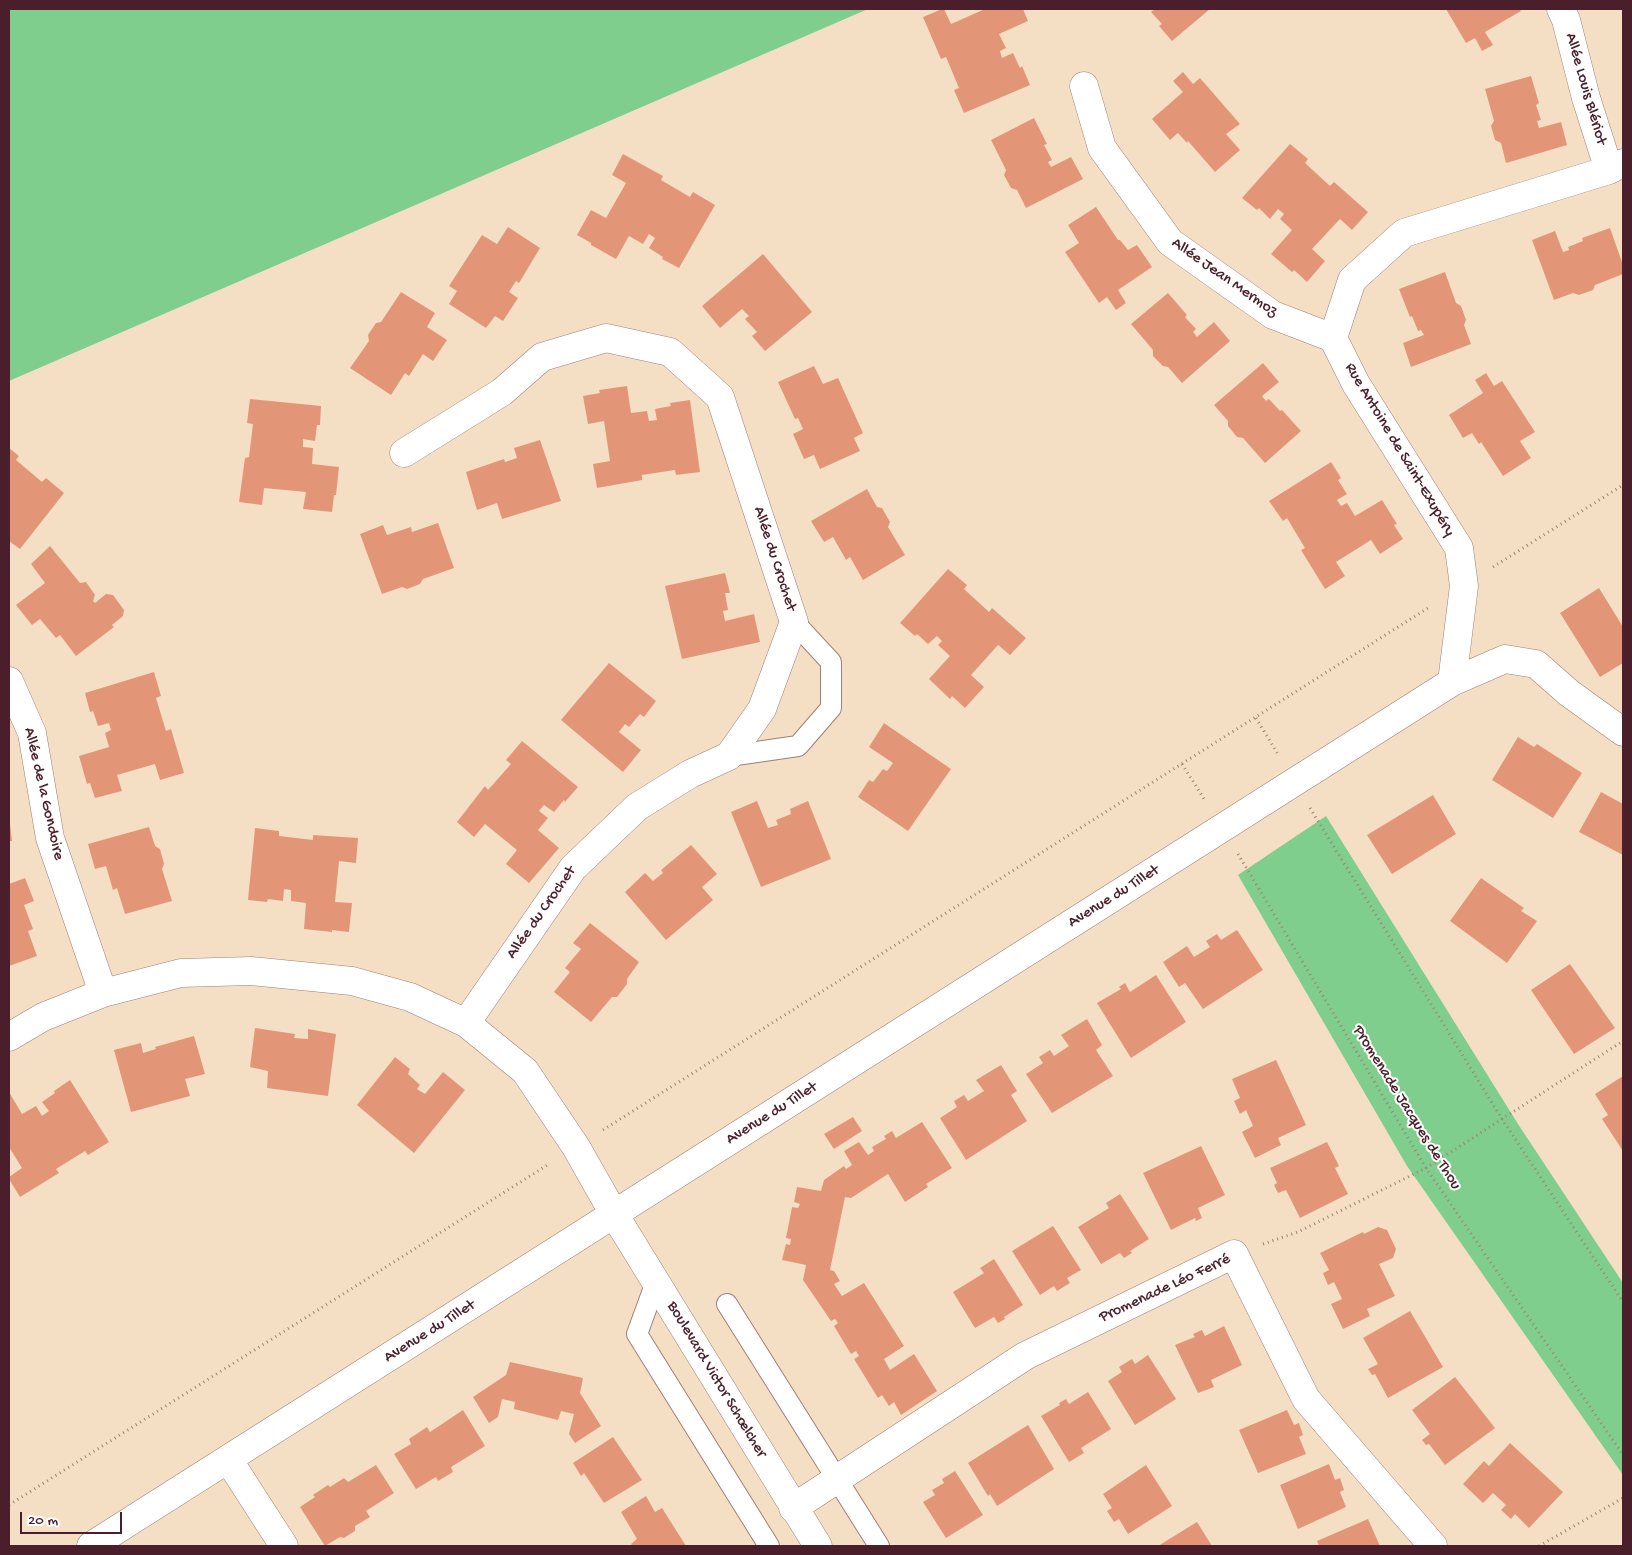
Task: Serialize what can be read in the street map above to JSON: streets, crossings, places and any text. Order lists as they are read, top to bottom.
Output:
{
  "streets": {
    "street": [
      "Allée Louis Blériot",
      "Allée Jean Mermoz",
      "Rue Antoine de Saint-Exupéry",
      "Allée du Crochet",
      "Allée de la Gondoire",
      "Avenue du Tillet",
      "Promenade Léo Ferré",
      "Boulevard Victor Schœlcher"
    ],
    "path": ["Promenade Jacques de Thou"]
  },
  "crossings": [
    ["Allée Jean Mermoz", "Rue Antoine de Saint-Exupéry"],
    ["Rue Antoine de Saint-Exupéry", "Avenue du Tillet"],
    ["Allée du Crochet", "Boulevard Victor Schœlcher"],
    ["Allée de la Gondoire", "Boulevard Victor Schœlcher"],
    ["Avenue du Tillet", "Promenade Jacques de Thou"],
    ["Avenue du Tillet", "Boulevard Victor Schœlcher"],
    ["Promenade Léo Ferré", "Boulevard Victor Schœlcher"]
  ],
  "scale_bar": "20 m"
}
